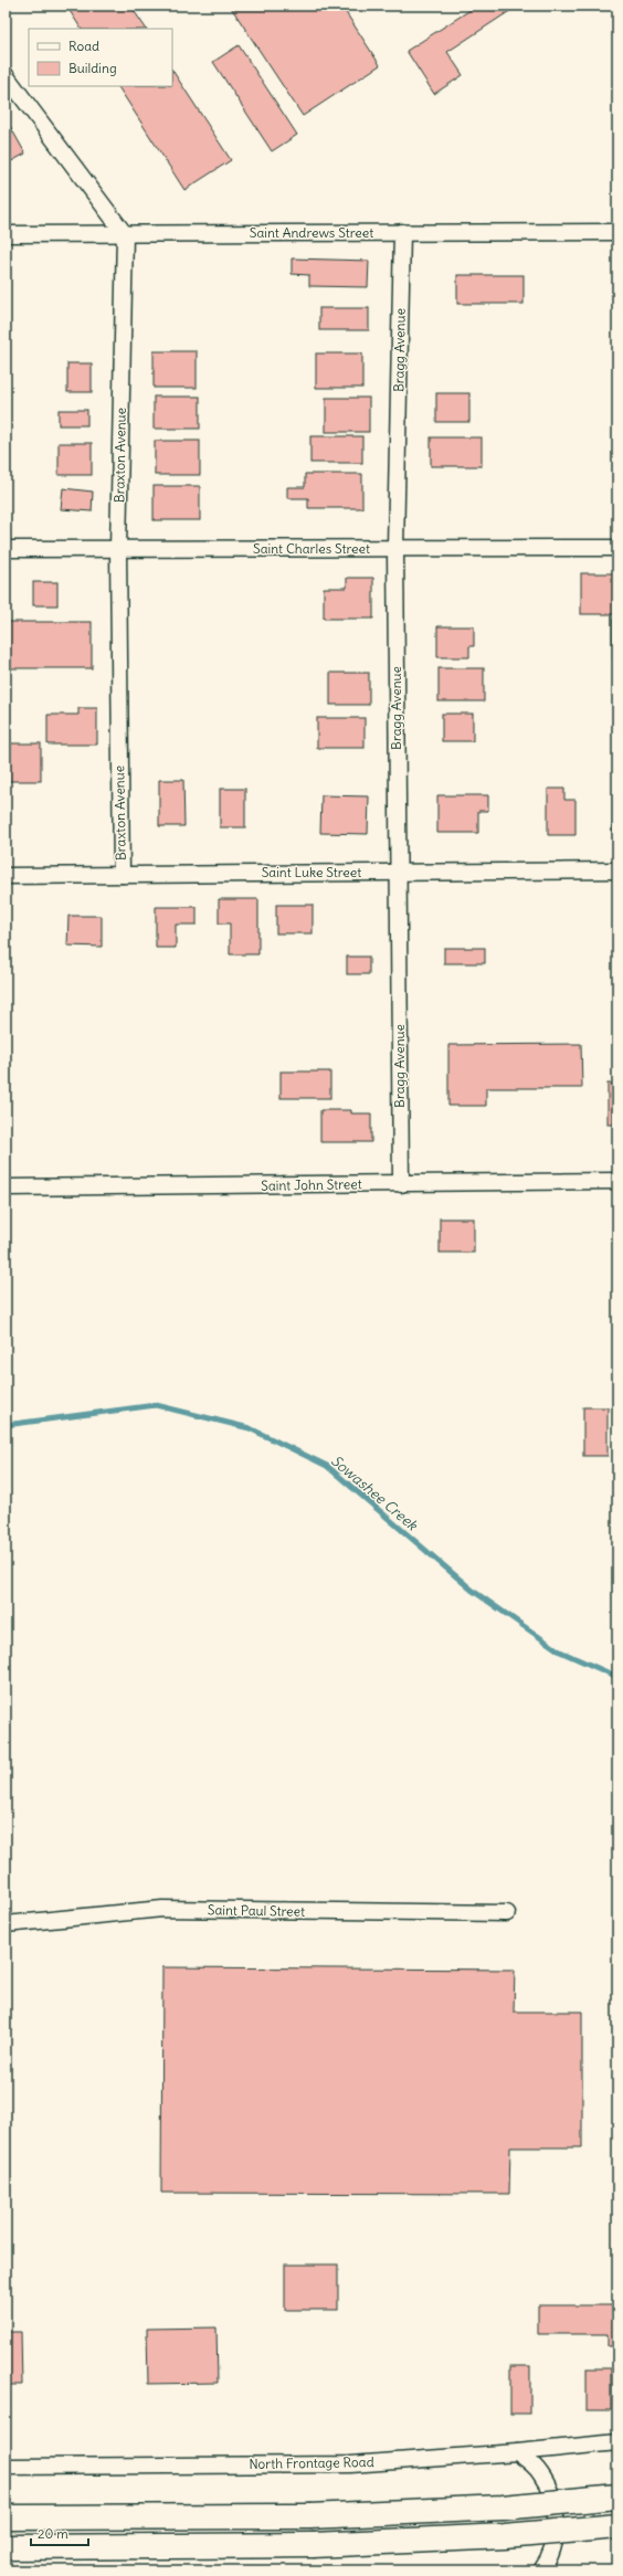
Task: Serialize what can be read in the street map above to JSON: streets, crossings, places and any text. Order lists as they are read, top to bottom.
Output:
{
  "streets": {
    "street": [
      "Saint Andrews Street",
      "Bragg Avenue",
      "Braxton Avenue",
      "Saint Charles Street",
      "Saint Luke Street",
      "Saint John Street",
      "Saint Paul Street",
      "North Frontage Road"
    ]
  },
  "crossings": [
    ["Saint Andrews Street", "Bragg Avenue"],
    ["Saint Andrews Street", "Braxton Avenue"],
    ["Bragg Avenue", "Saint Charles Street"],
    ["Bragg Avenue", "Saint Luke Street"],
    ["Bragg Avenue", "Saint John Street"],
    ["Braxton Avenue", "Saint Charles Street"],
    ["Braxton Avenue", "Saint Luke Street"]
  ],
  "water": ["Sowashee Creek"],
  "legend": ["Road", "Building"],
  "scale_bar": "20 m"
}
